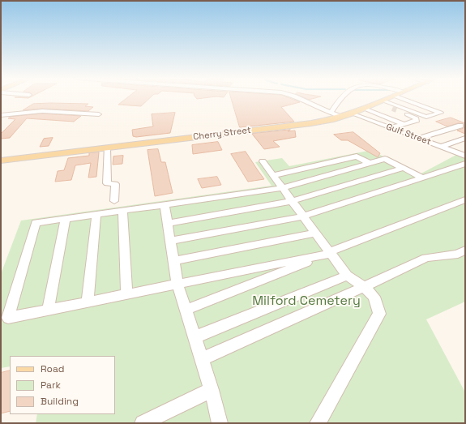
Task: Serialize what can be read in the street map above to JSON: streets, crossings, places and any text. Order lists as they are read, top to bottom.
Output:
{
  "streets": {
    "main road": ["Cherry Street"],
    "street": ["Gulf Street"]
  },
  "crossings": [
    ["Cherry Street", "Gulf Street"]
  ],
  "parks": ["Milford Cemetery"],
  "legend": ["Road", "Park", "Building"]
}
